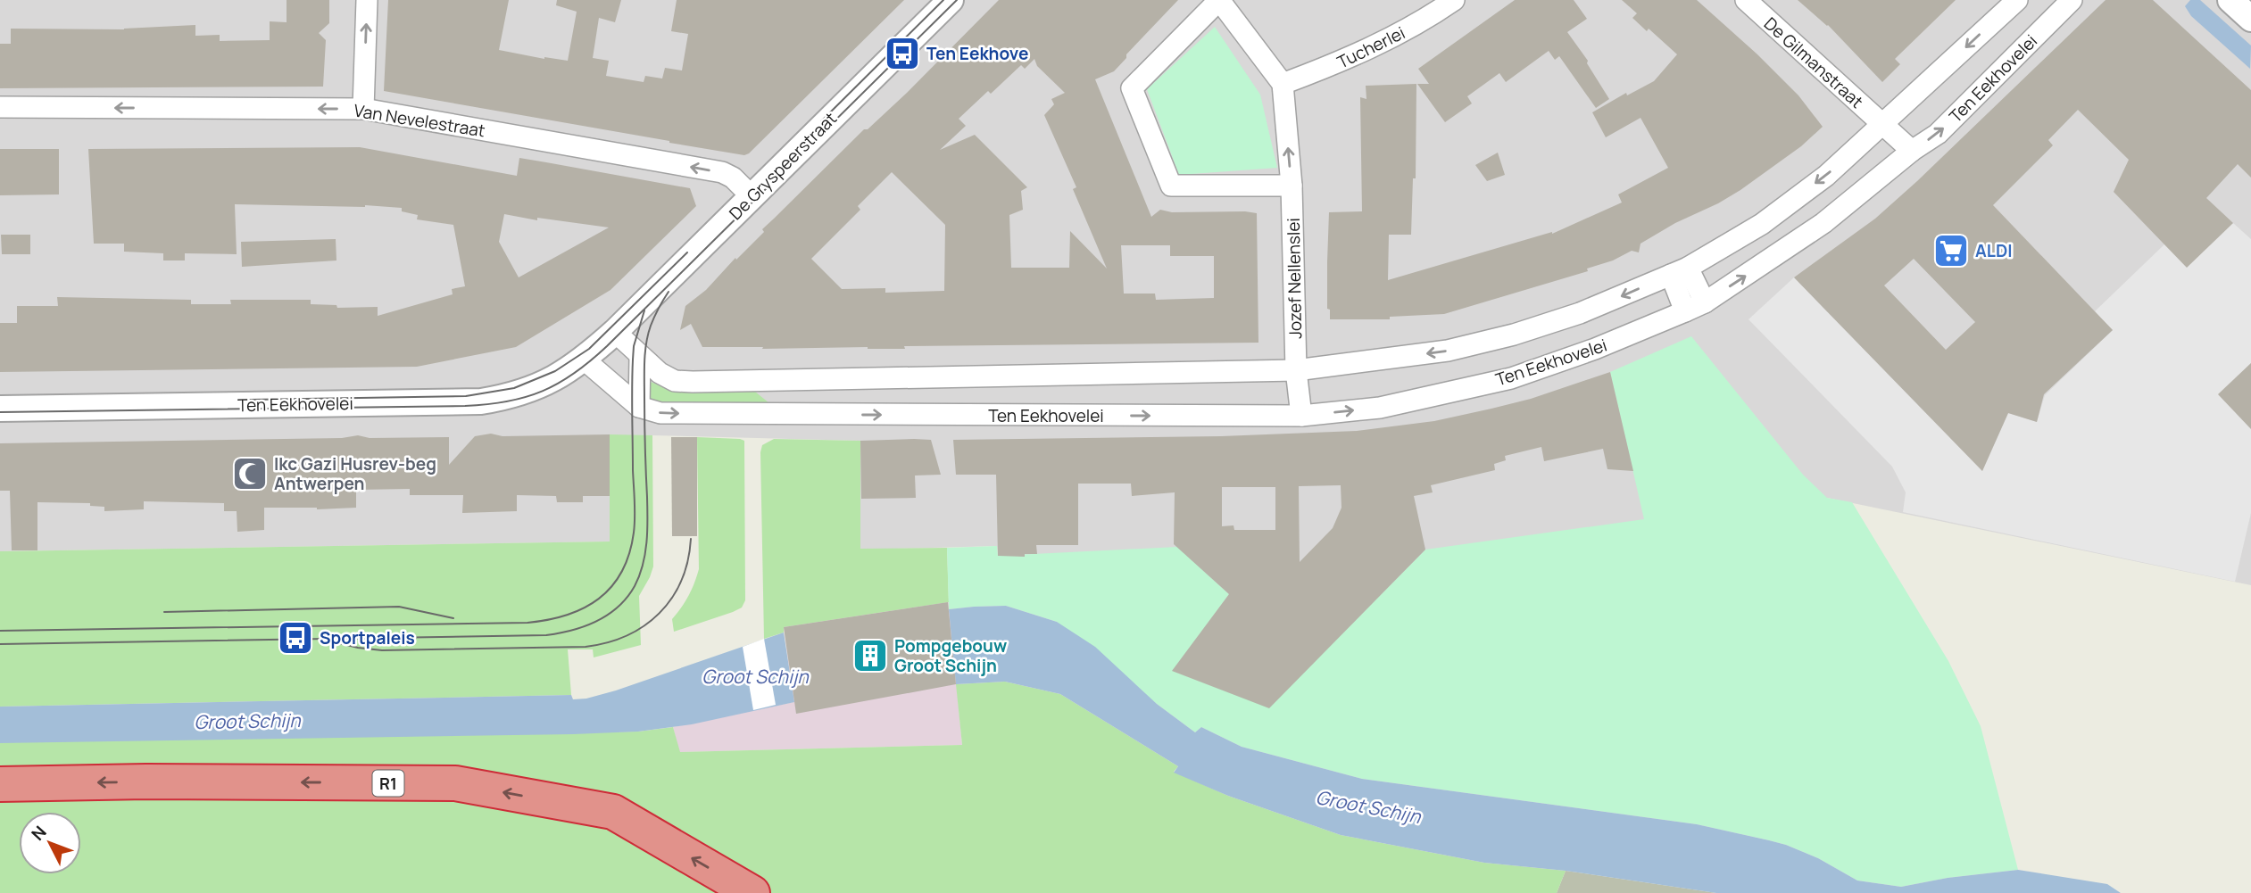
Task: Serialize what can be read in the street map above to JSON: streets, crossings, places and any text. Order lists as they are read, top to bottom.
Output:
{
  "streets": {
    "highway": ["R1"],
    "street": [
      "Tucherlei",
      "De Gilmanstraat",
      "Ten Eekhovelei",
      "Van Nevelestraat",
      "De Gryspeerstraat",
      "Jozef Nellenslei"
    ]
  },
  "crossings": [
    ["Tucherlei", "Jozef Nellenslei"],
    ["Ten Eekhovelei", "De Gryspeerstraat"],
    ["Van Nevelestraat", "De Gryspeerstraat"]
  ],
  "one_way": ["Van Nevelestraat", "Jozef Nellenslei"],
  "water": ["Groot Schijn"],
  "places": {
    "bus stop": ["Ten Eekhove", "Sportpaleis"],
    "supermarket": ["ALDI"],
    "mosque": ["Ikc Gazi Husrev-beg Antwerpen"],
    "building": ["Pompgebouw Groot Schijn"]
  },
  "north": "top left"
}
